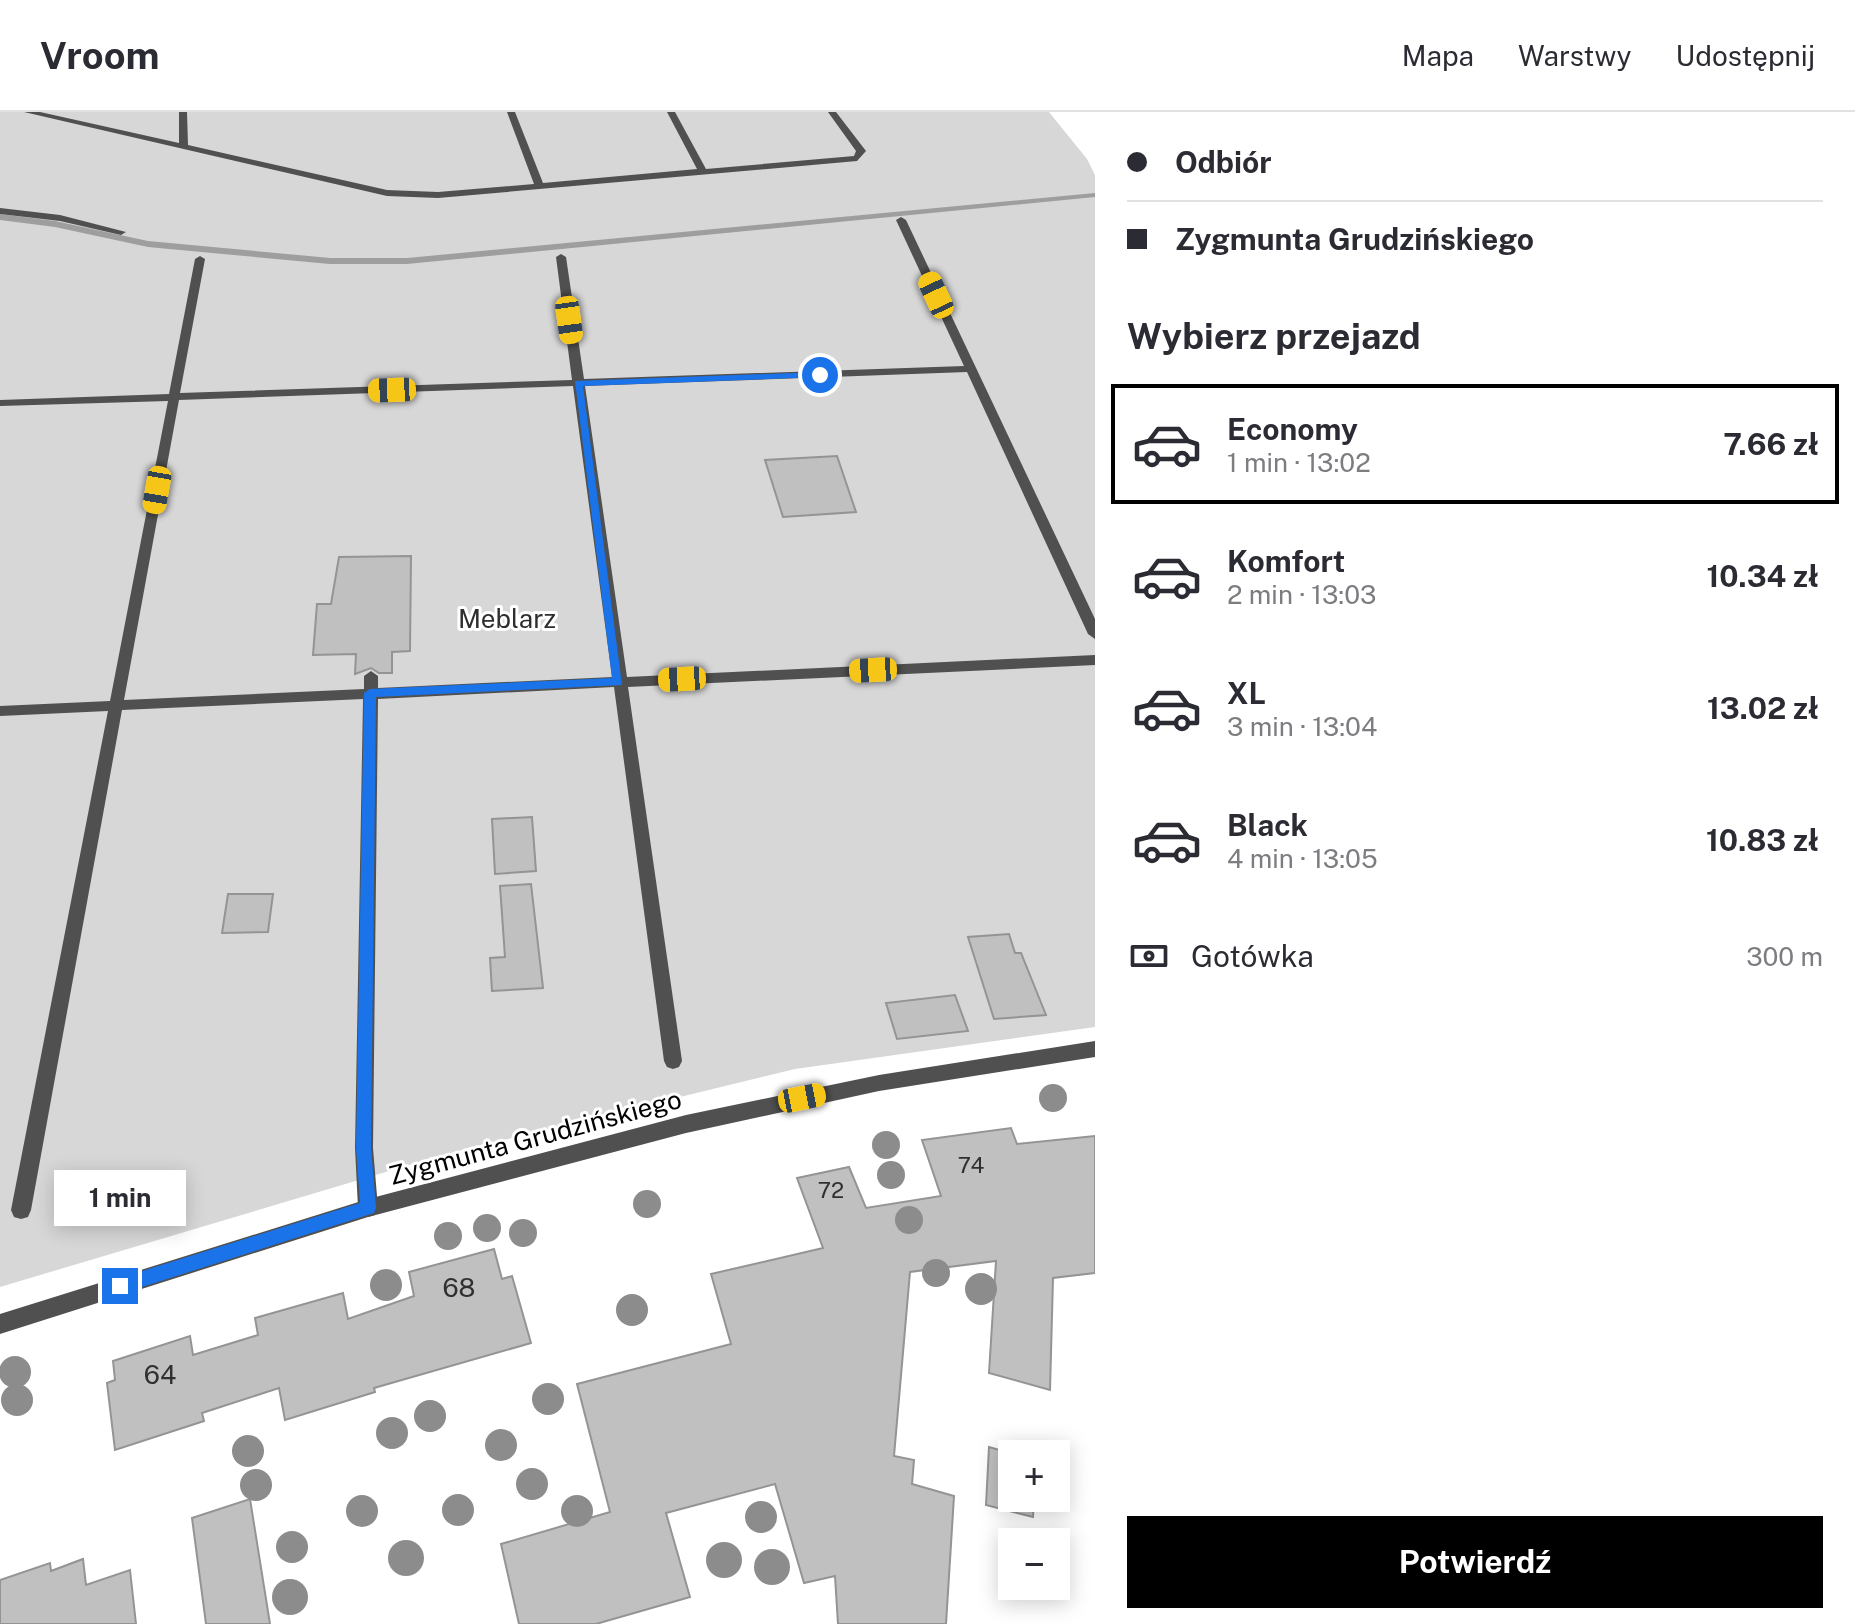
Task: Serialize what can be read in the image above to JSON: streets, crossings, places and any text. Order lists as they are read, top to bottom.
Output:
{
  "streets": {
    "street": ["Zygmunta Grudzińskiego"]
  },
  "parks": ["Meblarz"],
  "house_numbers": [
    "74",
    "72",
    "68",
    "64"
  ],
  "page": {
    "header": "Vroom",
    "nav": ["Mapa", "Warstwy", "Udostępnij"],
    "banner": ["Odbiór", "Zygmunta Grudzińskiego"],
    "heading": "Wybierz przejazd",
    "list": [
      {
        "name": "Economy",
        "note": "1 min · 13:02",
        "value": "7.66 zł"
      },
      {
        "name": "Komfort",
        "note": "2 min · 13:03",
        "value": "10.34 zł"
      },
      {
        "name": "XL",
        "note": "3 min · 13:04",
        "value": "13.02 zł"
      },
      {
        "name": "Black",
        "note": "4 min · 13:05",
        "value": "10.83 zł"
      }
    ],
    "pay": ["Gotówka", "300 m"],
    "bubble": "1 min",
    "map_buttons": ["+", "−"],
    "buttons": "Potwierdź"
  }
}
